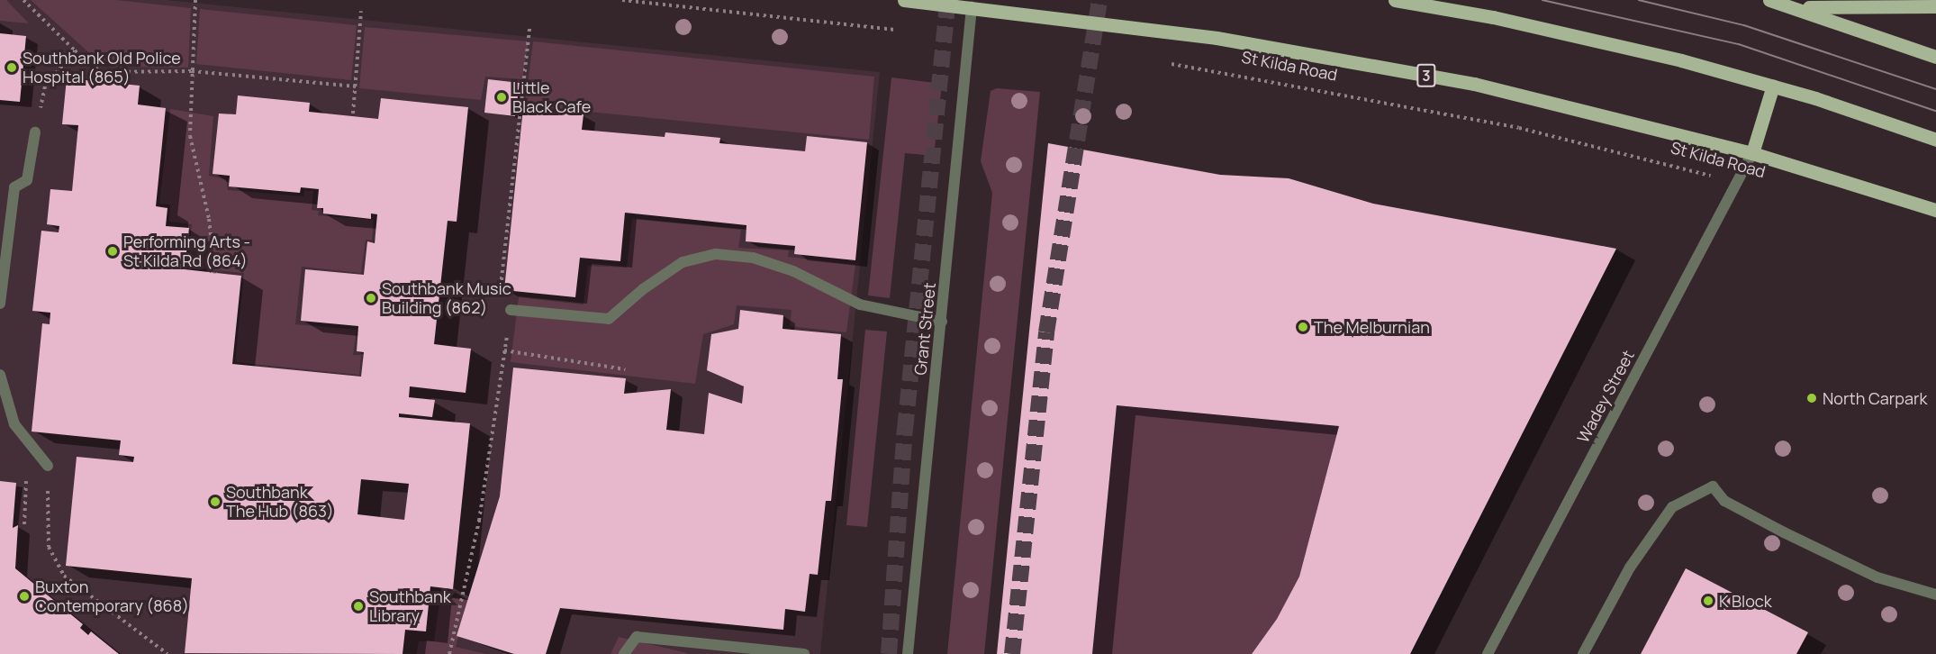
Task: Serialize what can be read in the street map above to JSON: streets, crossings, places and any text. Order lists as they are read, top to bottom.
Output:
{
  "streets": {
    "main road": ["St Kilda Road", "3"],
    "street": ["Grant Street", "Wadey Street"]
  },
  "crossings": [
    ["St Kilda Road", "Grant Street"],
    ["St Kilda Road", "Wadey Street"]
  ],
  "places": [
    "Southbank Old Police Hospital (865)",
    "Little Black Cafe",
    "Performing Arts - St Kilda Rd (864)",
    "Southbank Music Building (862)",
    "The Melburnian",
    "North Carpark",
    "Southbank The Hub (863)",
    "Buxton Contemporary (868)",
    "K Block",
    "Southbank Library"
  ]
}
